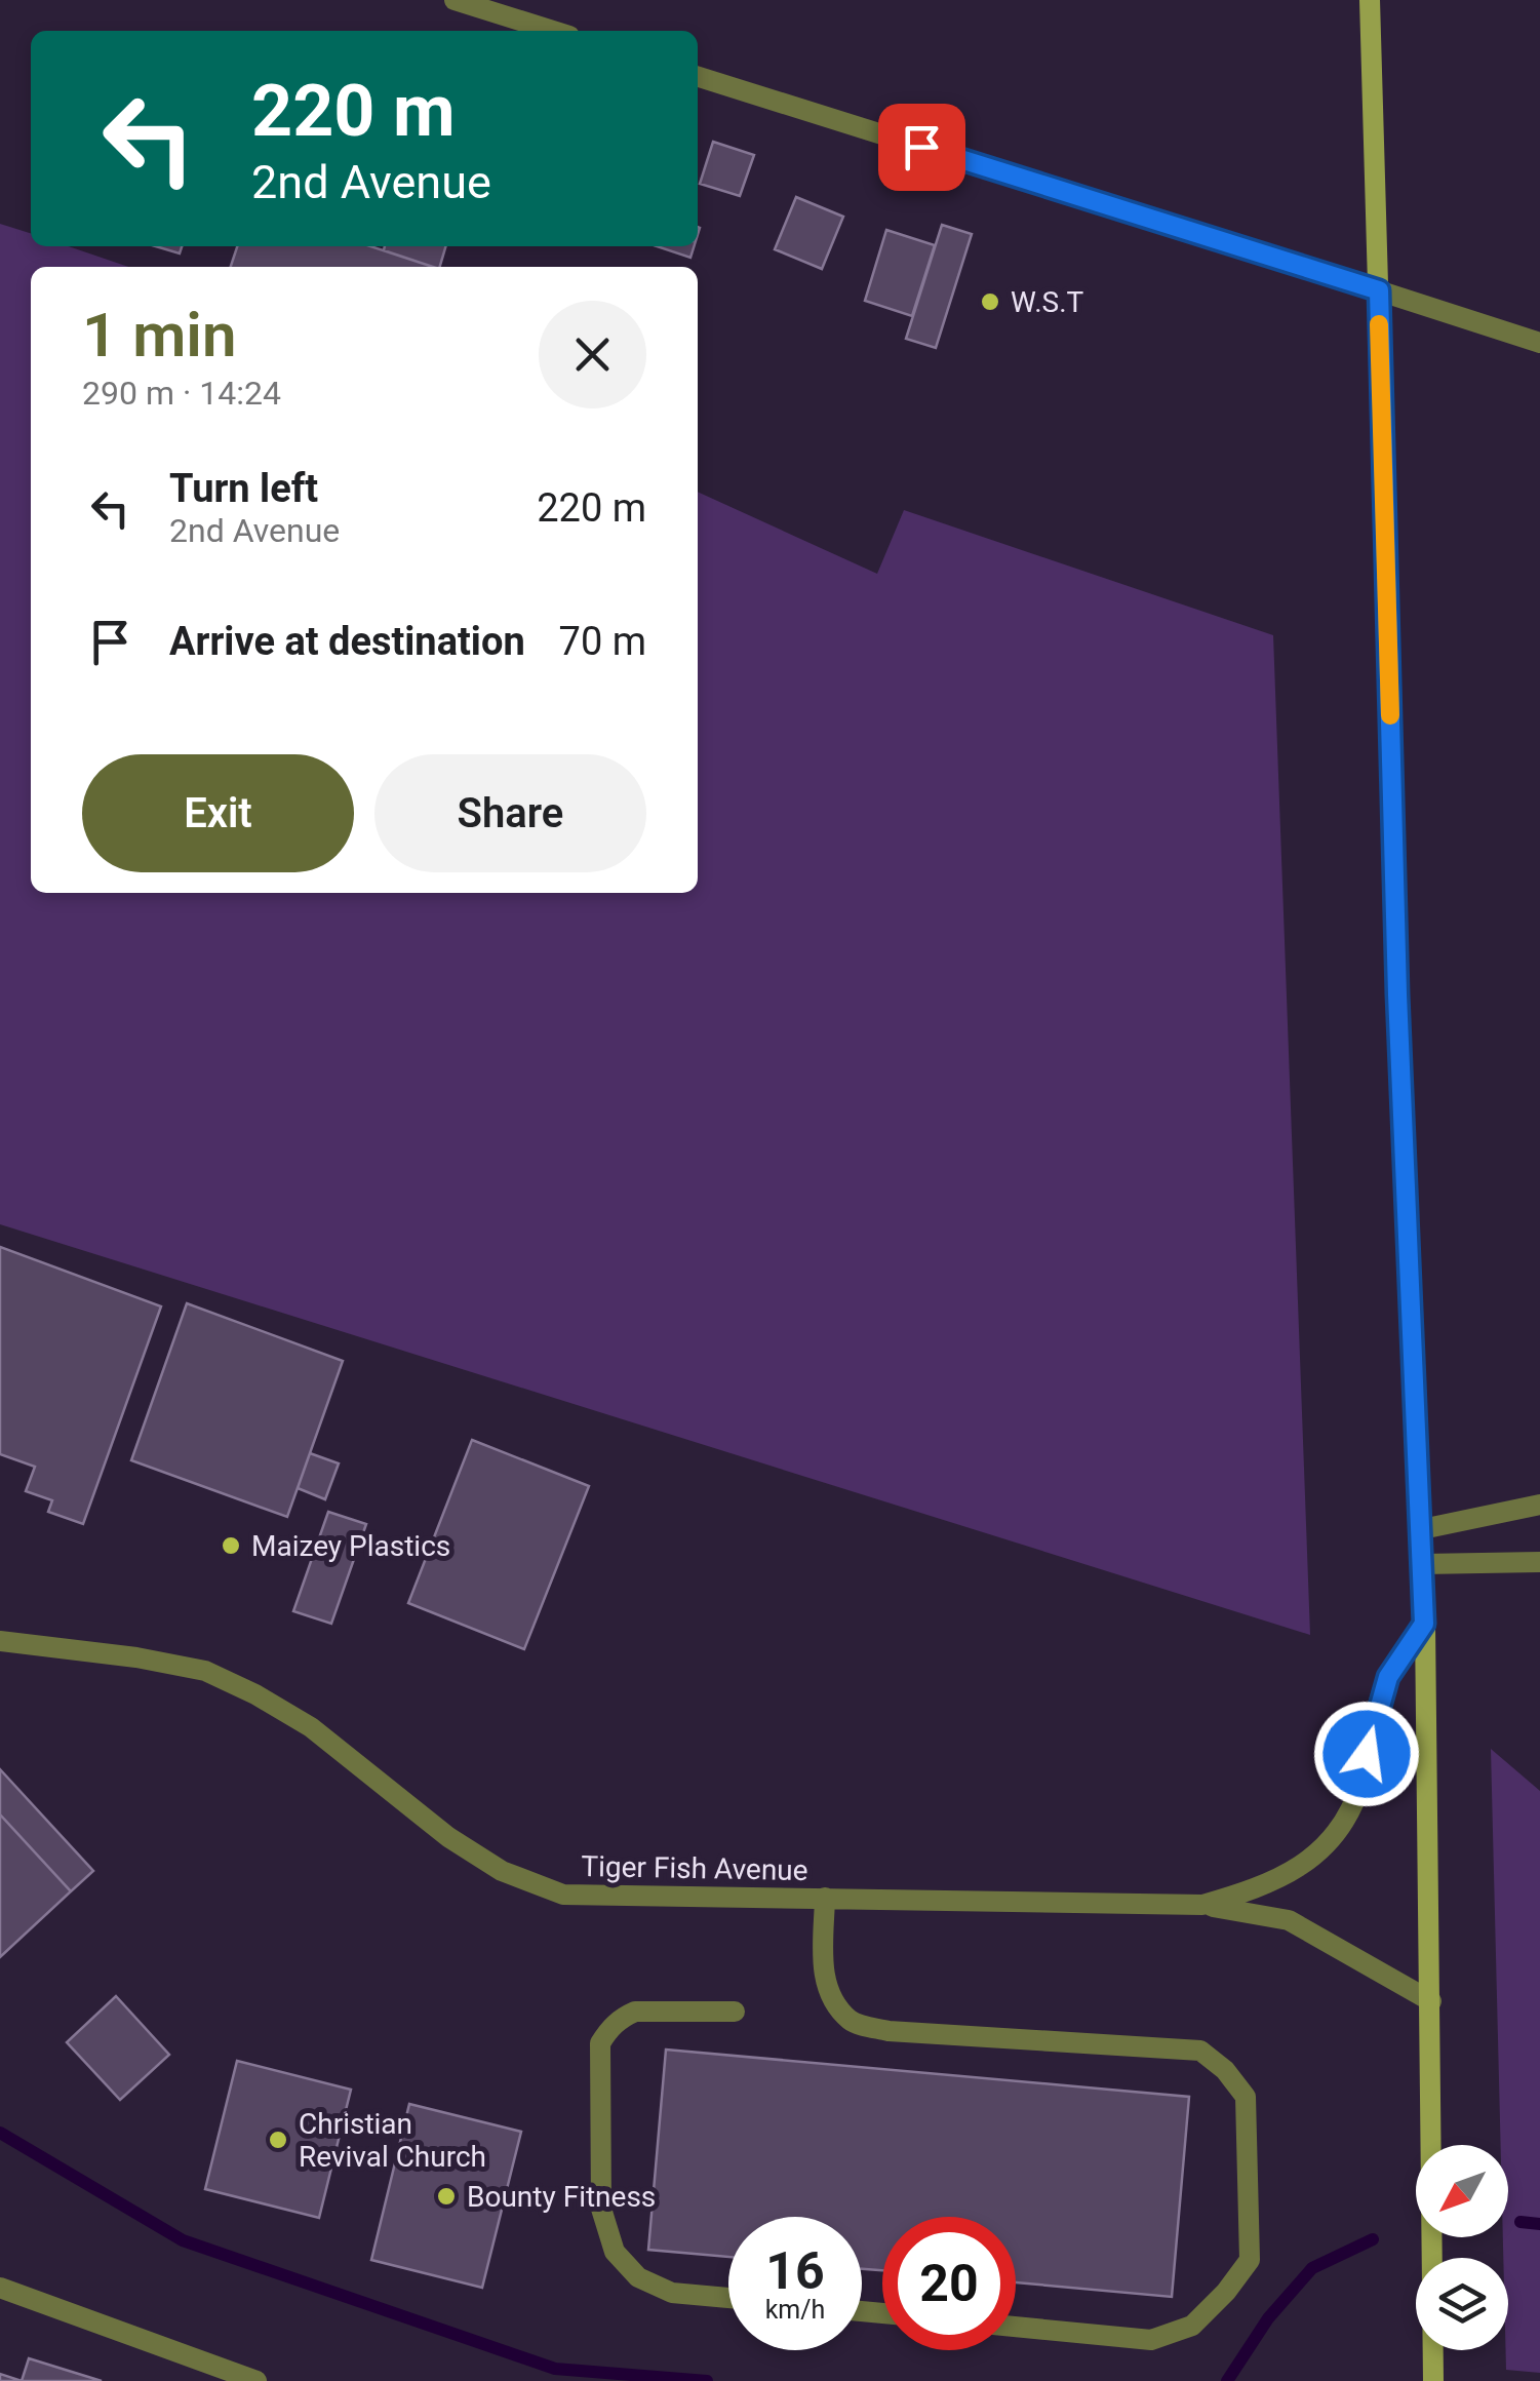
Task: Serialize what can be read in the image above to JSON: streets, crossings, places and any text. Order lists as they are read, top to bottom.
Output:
{
  "streets": {
    "street": ["Tiger Fish Avenue"]
  },
  "places": [
    "W.S.T",
    "Maizey Plastics",
    "Christian Revival Church",
    "Bounty Fitness"
  ],
  "north": "bottom left",
  "page": {
    "turn": ["220 m", "2nd Avenue"],
    "heading": ["1 min", "290 m · 14:24"],
    "list": [
      {
        "name": "Turn left",
        "note": "2nd Avenue",
        "value": "220 m"
      },
      {
        "name": "Arrive at destination",
        "value": "70 m"
      }
    ],
    "buttons": ["Exit", "Share"],
    "speed": "16 km/h",
    "limit": "20"
  }
}
